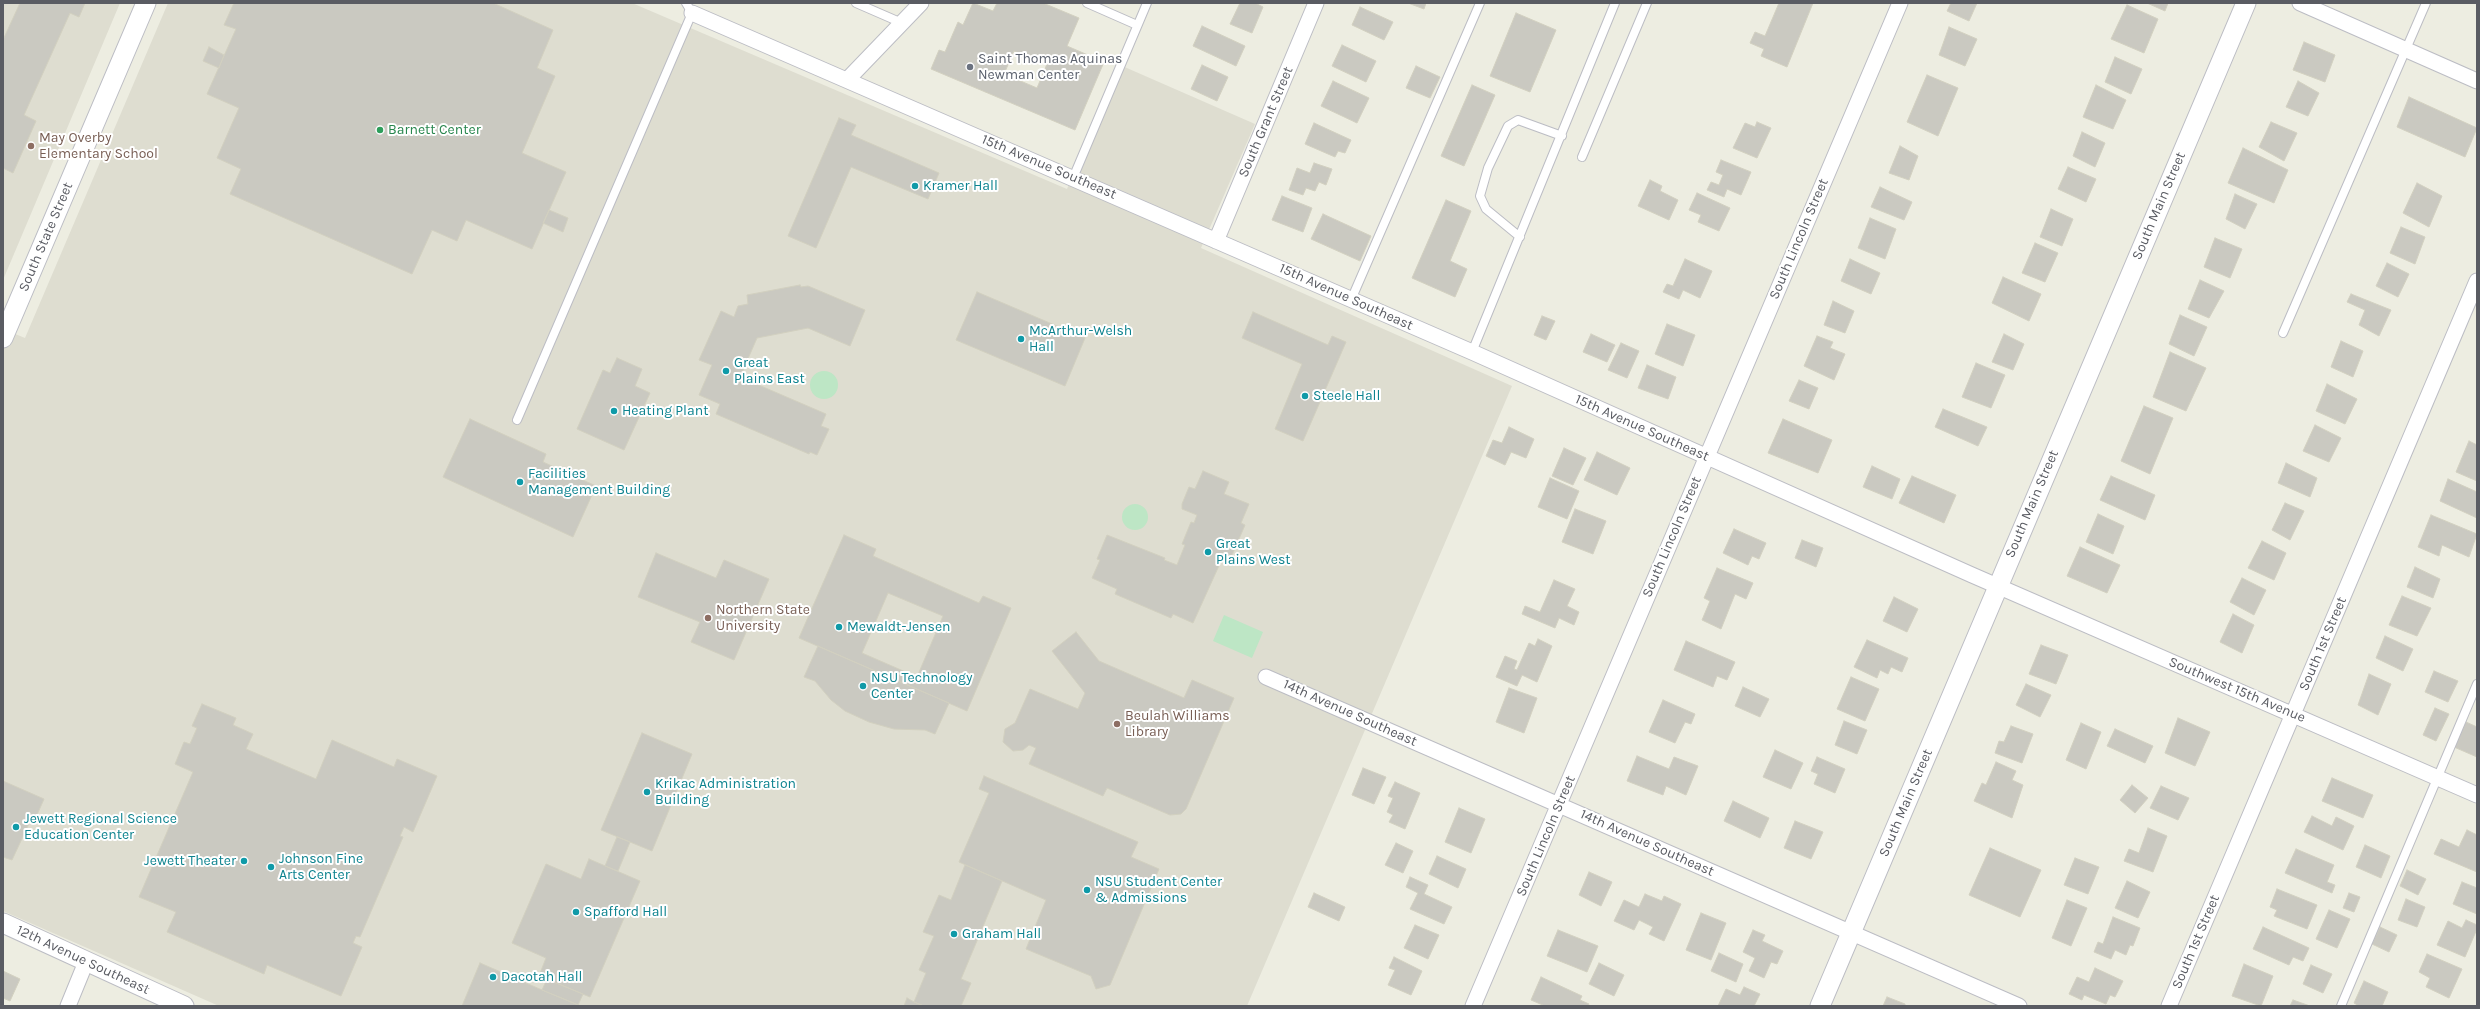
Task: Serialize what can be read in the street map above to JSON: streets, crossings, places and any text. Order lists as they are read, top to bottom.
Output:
{
  "streets": {
    "street": [
      "South Grant Street",
      "15th Avenue Southeast",
      "South Main Street",
      "South State Street",
      "South Lincoln Street",
      "South 1st Street",
      "Southwest 15th Avenue",
      "14th Avenue Southeast",
      "12th Avenue Southeast"
    ]
  },
  "crossings": [
    ["South Grant Street", "15th Avenue Southeast"],
    ["15th Avenue Southeast", "South Main Street"],
    ["15th Avenue Southeast", "South Lincoln Street"],
    ["15th Avenue Southeast", "Southwest 15th Avenue"],
    ["South Main Street", "Southwest 15th Avenue"],
    ["South Main Street", "14th Avenue Southeast"],
    ["South Lincoln Street", "14th Avenue Southeast"],
    ["South 1st Street", "Southwest 15th Avenue"]
  ],
  "places": [
    "Saint Thomas Aquinas Newman Center",
    "Barnett Center",
    "May Overby Elementary School",
    "Kramer Hall",
    "McArthur-Welsh Hall",
    "Great Plains East",
    "Steele Hall",
    "Heating Plant",
    "Facilities Management Building",
    "Great Plains West",
    "Northern State University",
    "Mewaldt-Jensen",
    "NSU Technology Center",
    "Beulah Williams Library",
    "Krikac Administration Building",
    "Jewett Regional Science Education Center",
    "Jewett Theater",
    "Johnson Fine Arts Center",
    "NSU Student Center & Admissions",
    "Spafford Hall",
    "Graham Hall",
    "Dacotah Hall"
  ]
}
